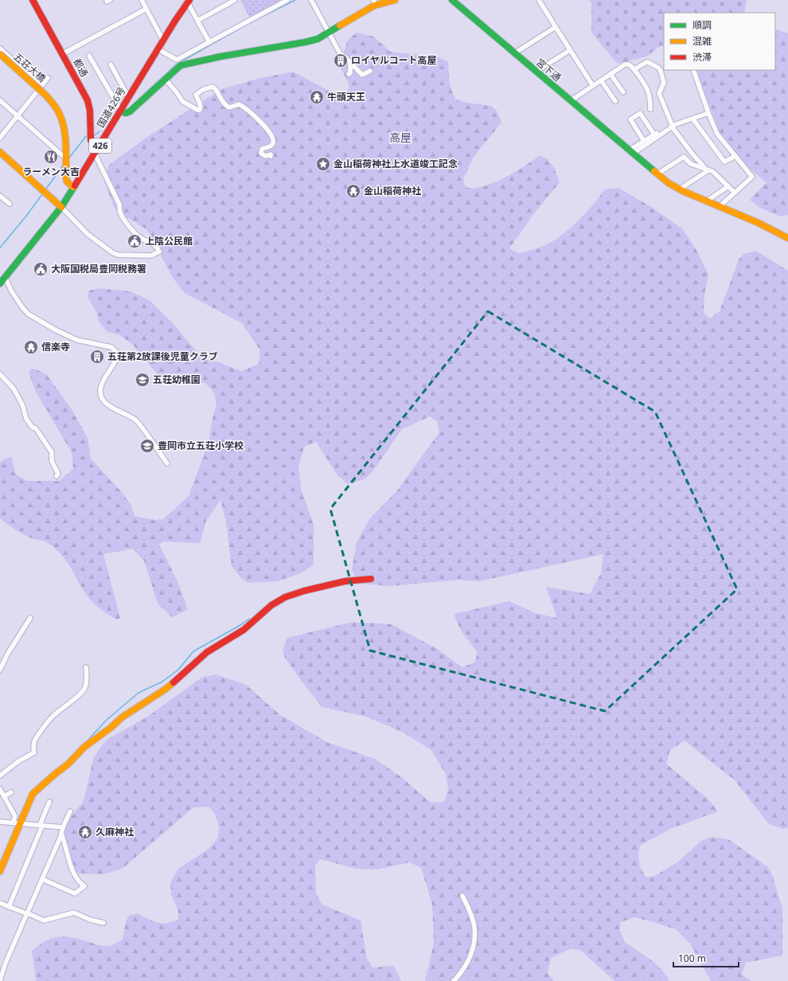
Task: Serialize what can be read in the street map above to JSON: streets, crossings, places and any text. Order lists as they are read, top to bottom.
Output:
{
  "streets": {
    "main road": [
      "五荘大橋",
      "都通",
      "宮下通",
      "国道426号",
      "426"
    ]
  },
  "crossings": [
    ["五荘大橋", "国道426号"],
    ["都通", "国道426号"]
  ],
  "districts": ["高屋"],
  "places": {
    "building": ["ロイヤルコート高屋", "五荘第2放課後児童クラブ"],
    "temple": [
      "牛頭天王",
      "金山稲荷神社",
      "信楽寺",
      "久麻神社"
    ],
    "restaurant": ["ラーメン大吉"],
    "place": ["金山稲荷神社上水道竣工記念"],
    "public building": ["上陰公民館", "大阪国税局豊岡税務署"],
    "school or university": ["五荘幼稚園", "豊岡市立五荘小学校"]
  },
  "legend": ["順調", "混雑", "渋滞"],
  "scale_bar": "100 m"
}
